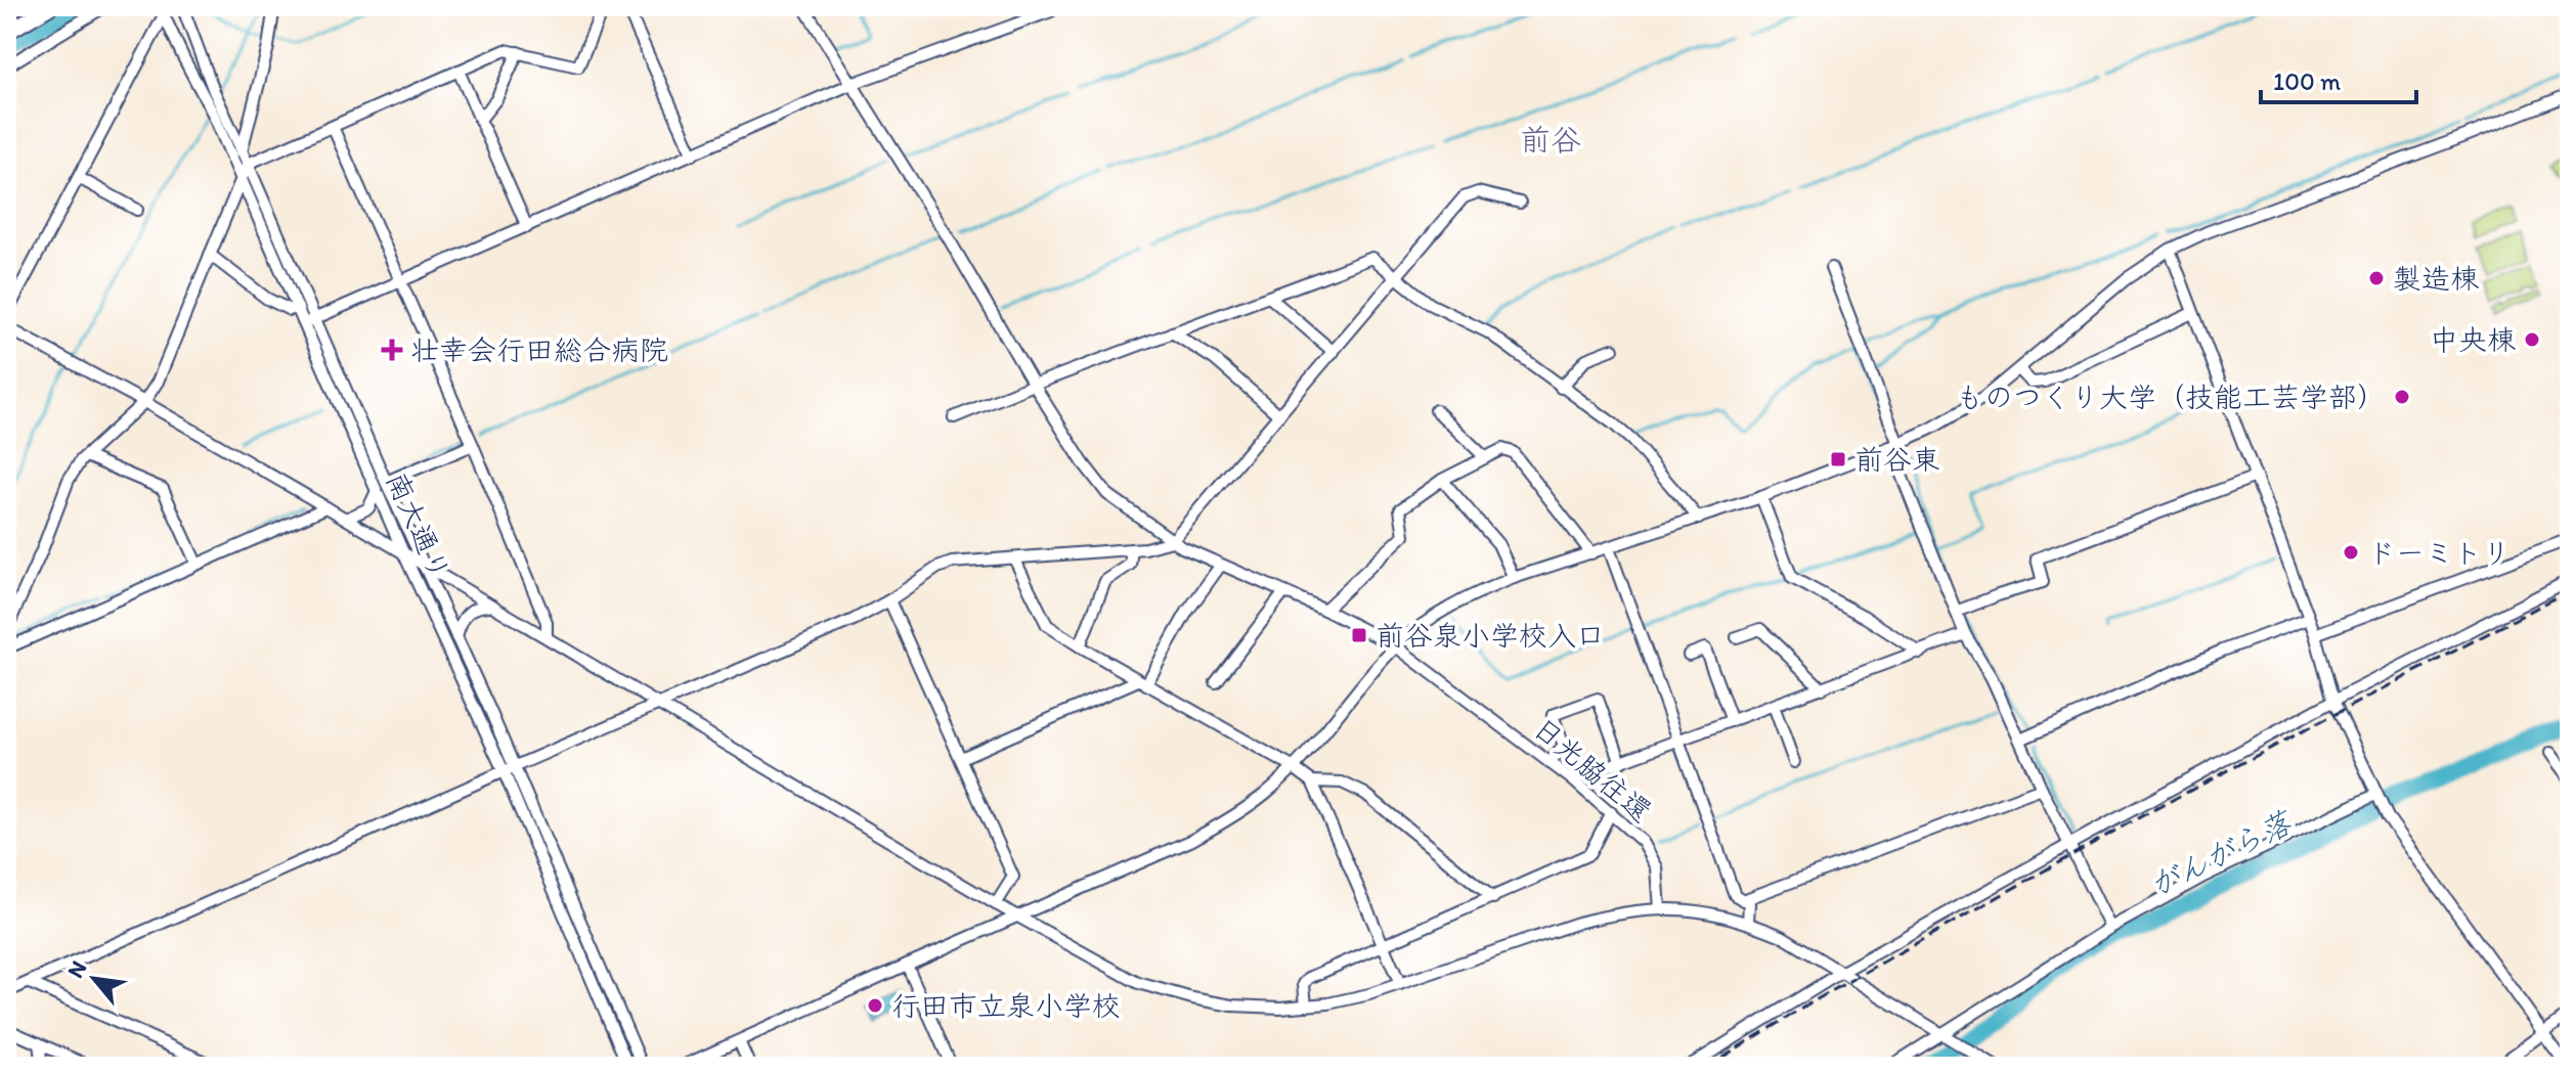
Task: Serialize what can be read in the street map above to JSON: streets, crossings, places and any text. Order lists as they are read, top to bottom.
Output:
{
  "streets": {
    "street": ["南大通り", "日光脇往還"]
  },
  "districts": ["前谷"],
  "water": ["がんがら落"],
  "places": {
    "other": [
      "製造棟",
      "中央棟",
      "ものつくり大学（技能工芸学部）",
      "ドーミトリ",
      "行田市立泉小学校"
    ],
    "health": ["壮幸会行田総合病院"],
    "transit": ["前谷東", "前谷泉小学校入口"]
  },
  "scale_bar": "100 m",
  "north": "top left"
}
